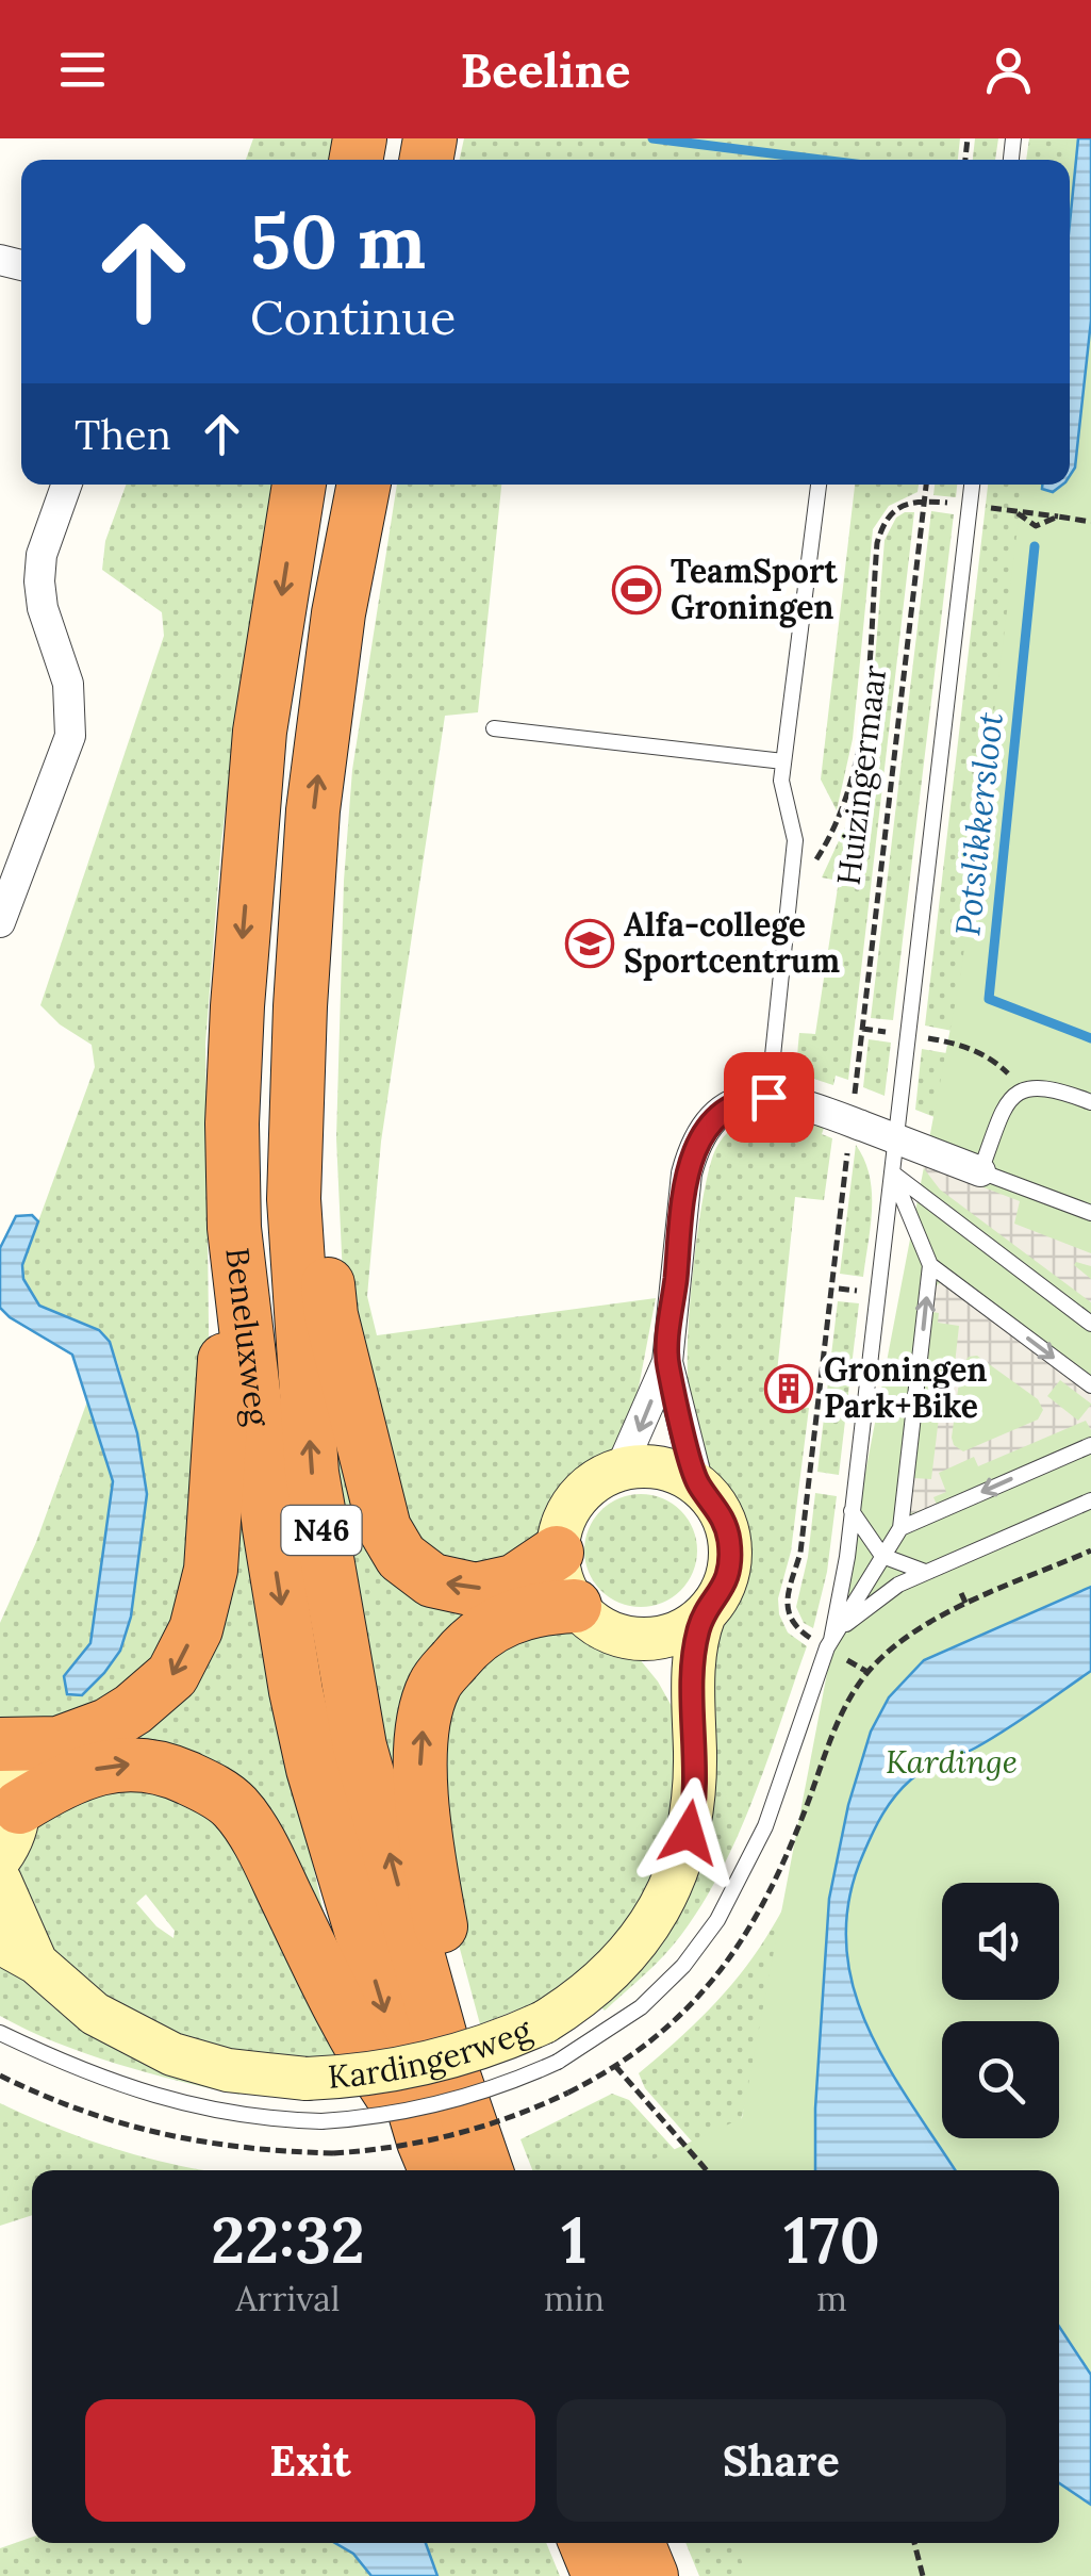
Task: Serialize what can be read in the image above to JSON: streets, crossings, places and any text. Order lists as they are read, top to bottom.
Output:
{
  "streets": {
    "highway": ["Beneluxweg", "N46"],
    "street": ["Kardingerweg"],
    "path": ["Huizingermaar"]
  },
  "crossings": [
    ["Beneluxweg", "N46"],
    ["N46", "Kardingerweg"]
  ],
  "water": ["Potslikkersloot"],
  "parks": ["Kardinge"],
  "places": {
    "sports": ["TeamSport Groningen"],
    "school or university": ["Alfa-college Sportcentrum"],
    "building": ["Groningen Park+Bike"]
  },
  "page": {
    "header": "Beeline",
    "turn": ["50 m", "Continue"],
    "then": "Then",
    "eta": [
      "22:32",
      "Arrival",
      "1",
      "min",
      "170",
      "m"
    ],
    "buttons": ["Exit", "Share"]
  }
}
